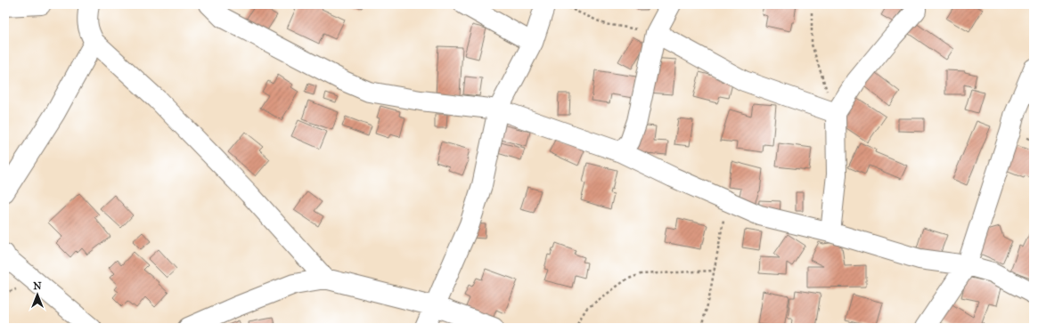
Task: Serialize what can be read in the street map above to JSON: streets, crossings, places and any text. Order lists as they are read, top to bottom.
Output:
{
  "north": "top"
}
